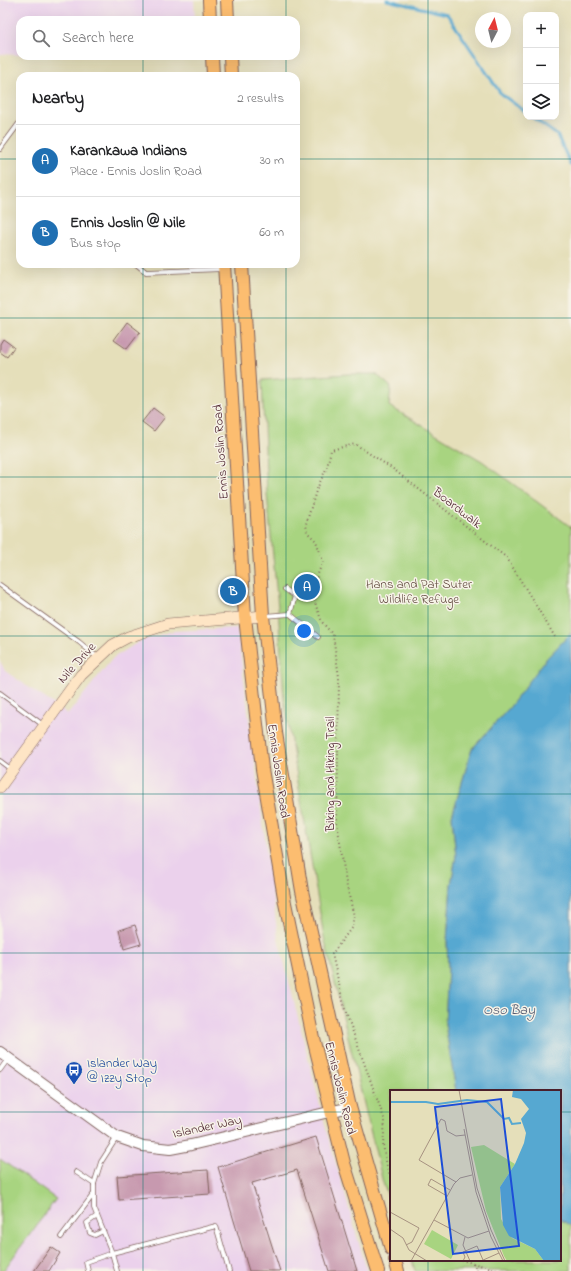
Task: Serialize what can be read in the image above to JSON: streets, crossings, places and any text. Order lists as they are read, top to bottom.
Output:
{
  "streets": {
    "main road": ["Ennis Joslin Road", "Nile Drive"],
    "street": ["Islander Way"],
    "path": ["Boardwalk", "Biking and Hiking Trail"]
  },
  "crossings": [
    ["Ennis Joslin Road", "Nile Drive"],
    ["Ennis Joslin Road", "Islander Way"],
    ["Boardwalk", "Biking and Hiking Trail"]
  ],
  "water": ["Oso Bay"],
  "parks": ["Hans and Pat Suter Wildlife Refuge"],
  "places": {
    "bus stop": ["Islander Way @ Izzy Stop"]
  },
  "north": "top",
  "page": {
    "map_buttons": ["+", "−"],
    "search": "Search here",
    "heading": ["Nearby", "2 results"],
    "list": [
      {
        "mark": "A",
        "name": "Karankawa Indians",
        "note": "Place · Ennis Joslin Road",
        "value": "30 m"
      },
      {
        "mark": "B",
        "name": "Ennis Joslin @ Nile",
        "note": "Bus stop",
        "value": "60 m"
      }
    ],
    "pins": ["A", "B"]
  }
}
